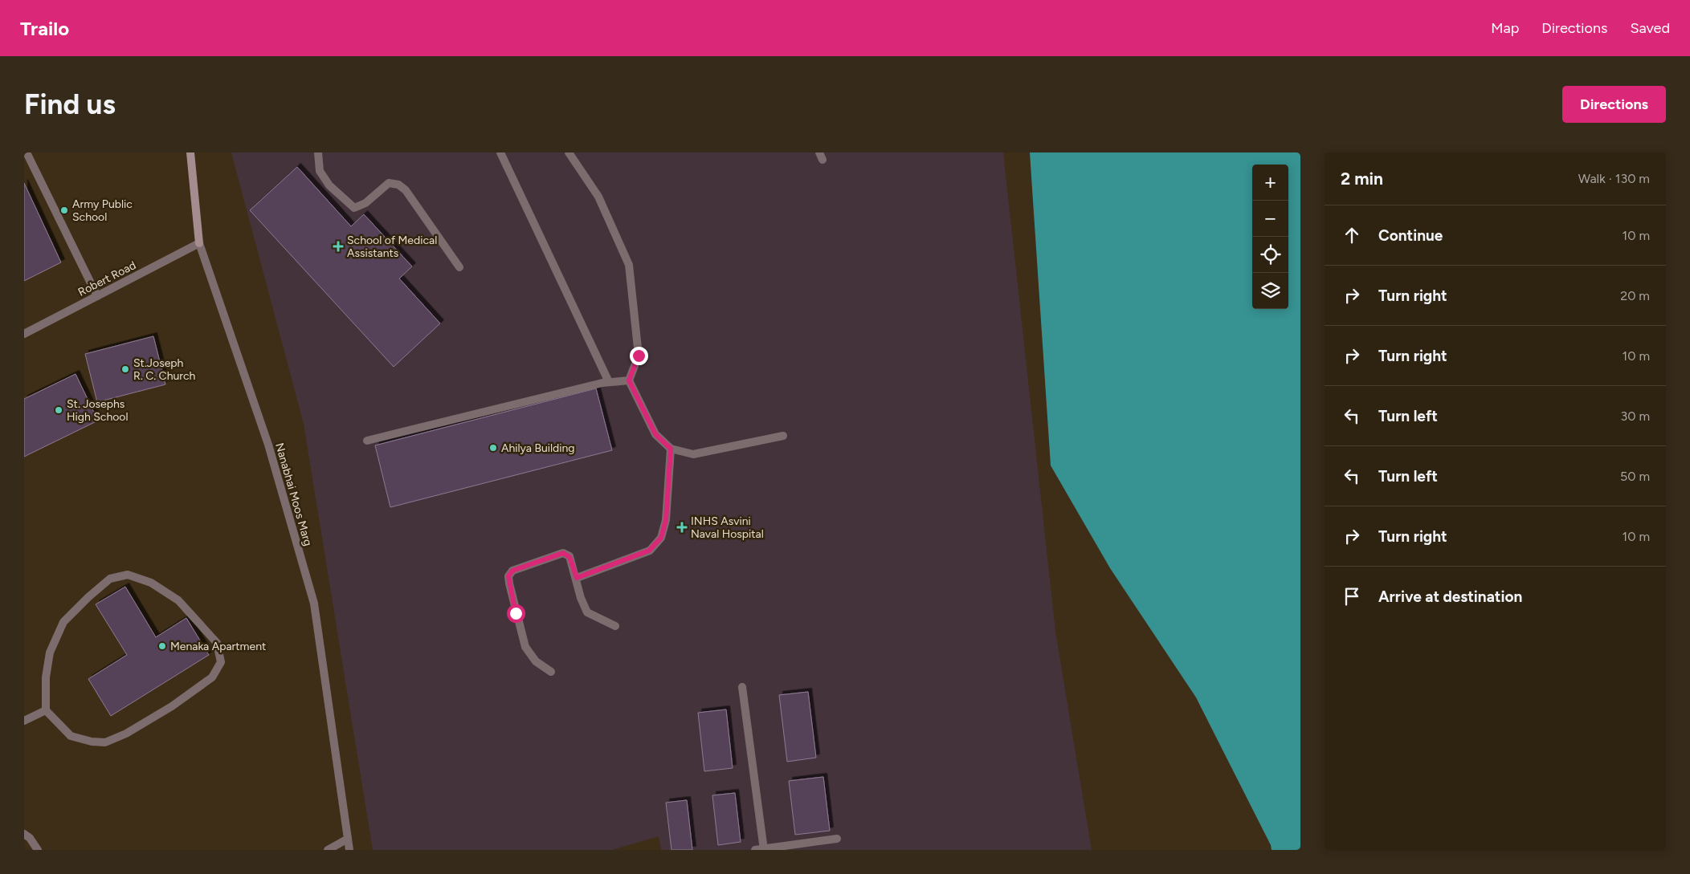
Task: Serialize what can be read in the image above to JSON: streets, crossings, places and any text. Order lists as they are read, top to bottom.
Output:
{
  "streets": {
    "street": ["Robert Road", "Nanabhai Moos Marg"]
  },
  "crossings": [
    ["Robert Road", "Nanabhai Moos Marg"]
  ],
  "places": {
    "other": [
      "Army Public School",
      "St.Joseph R. C. Church",
      "St. Josephs High School",
      "Ahilya Building",
      "Menaka Apartment"
    ],
    "health": ["School of Medical Assistants", "INHS Asvini Naval Hospital"]
  },
  "page": {
    "header": "Trailo",
    "nav": ["Map", "Directions", "Saved"],
    "buttons": "Directions",
    "title": "Find us",
    "heading": ["2 min", "Walk · 130 m"],
    "map_buttons": ["+", "−"],
    "list": [
      ["Continue", "10 m"],
      ["Turn right", "20 m"],
      ["Turn right", "10 m"],
      ["Turn left", "30 m"],
      ["Turn left", "50 m"],
      ["Turn right", "10 m"],
      "Arrive at destination"
    ]
  }
}
